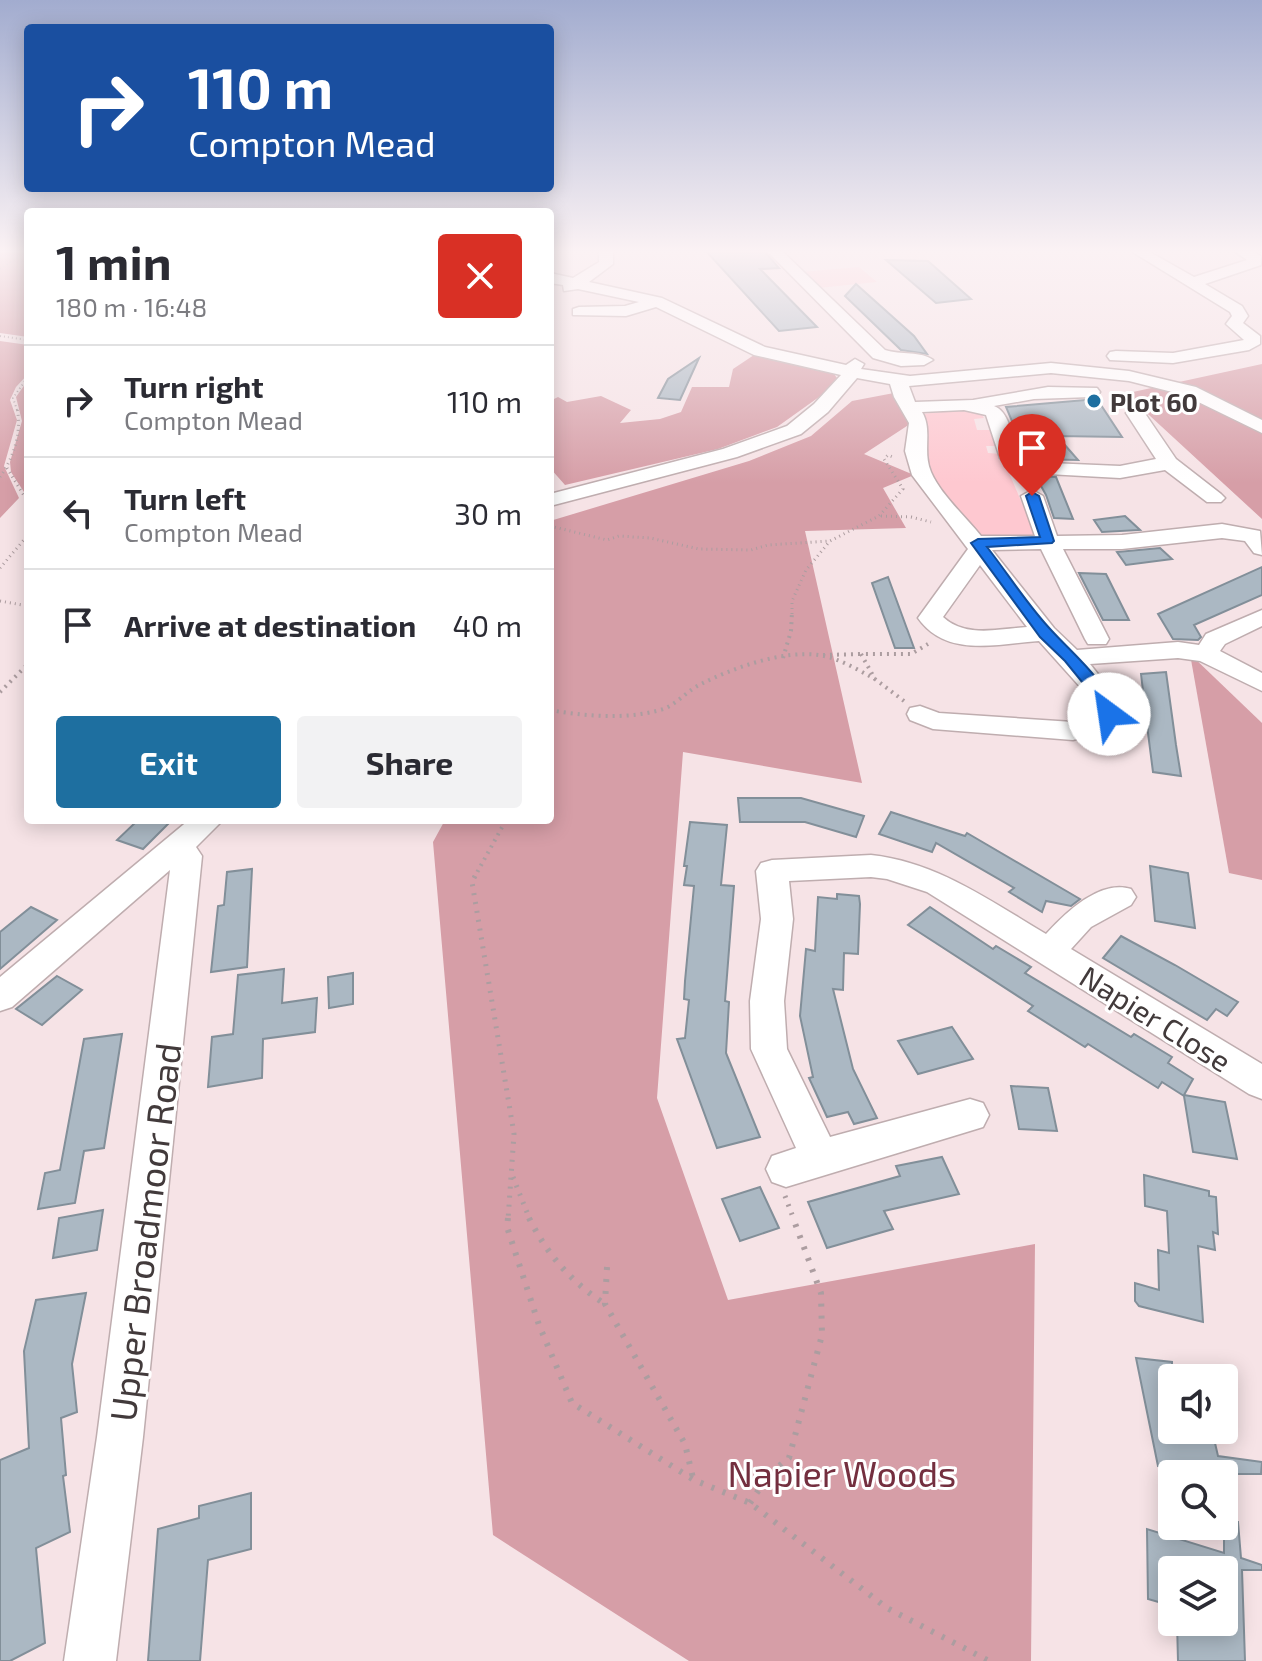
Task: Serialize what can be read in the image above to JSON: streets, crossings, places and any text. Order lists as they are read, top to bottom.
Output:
{
  "streets": {
    "street": ["Napier Close", "Upper Broadmoor Road"]
  },
  "parks": ["Napier Woods"],
  "places": ["Plot 60"],
  "page": {
    "turn": ["110 m", "Compton Mead"],
    "heading": ["1 min", "180 m · 16:48"],
    "list": [
      {
        "name": "Turn right",
        "note": "Compton Mead",
        "value": "110 m"
      },
      {
        "name": "Turn left",
        "note": "Compton Mead",
        "value": "30 m"
      },
      {
        "name": "Arrive at destination",
        "value": "40 m"
      }
    ],
    "buttons": ["Exit", "Share"]
  }
}
